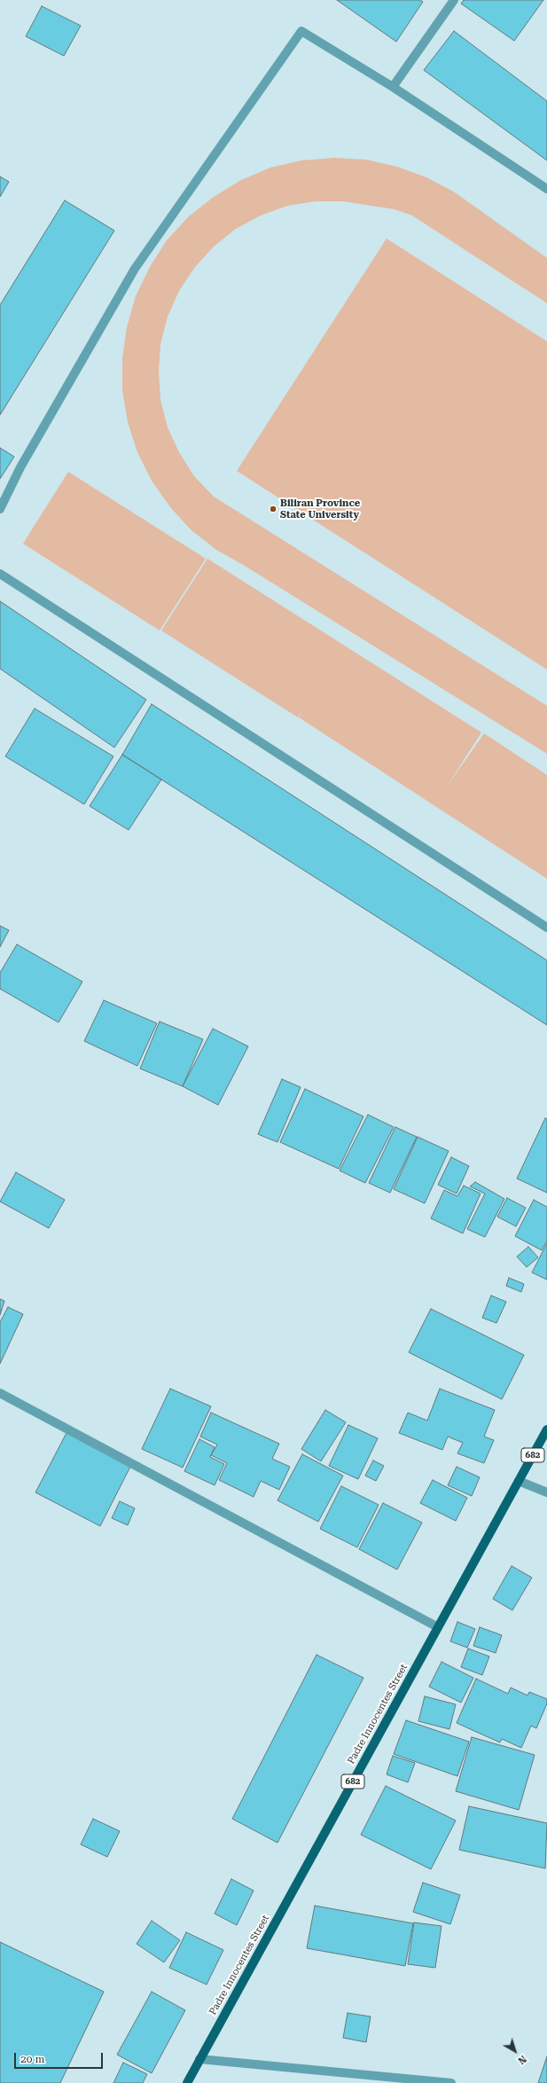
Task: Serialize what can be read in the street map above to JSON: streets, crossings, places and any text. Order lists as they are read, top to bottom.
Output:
{
  "streets": {
    "main road": ["682", "Padre Innocentes Street"]
  },
  "places": ["Biliran Province State University"],
  "scale_bar": "20 m",
  "north": "bottom right"
}
